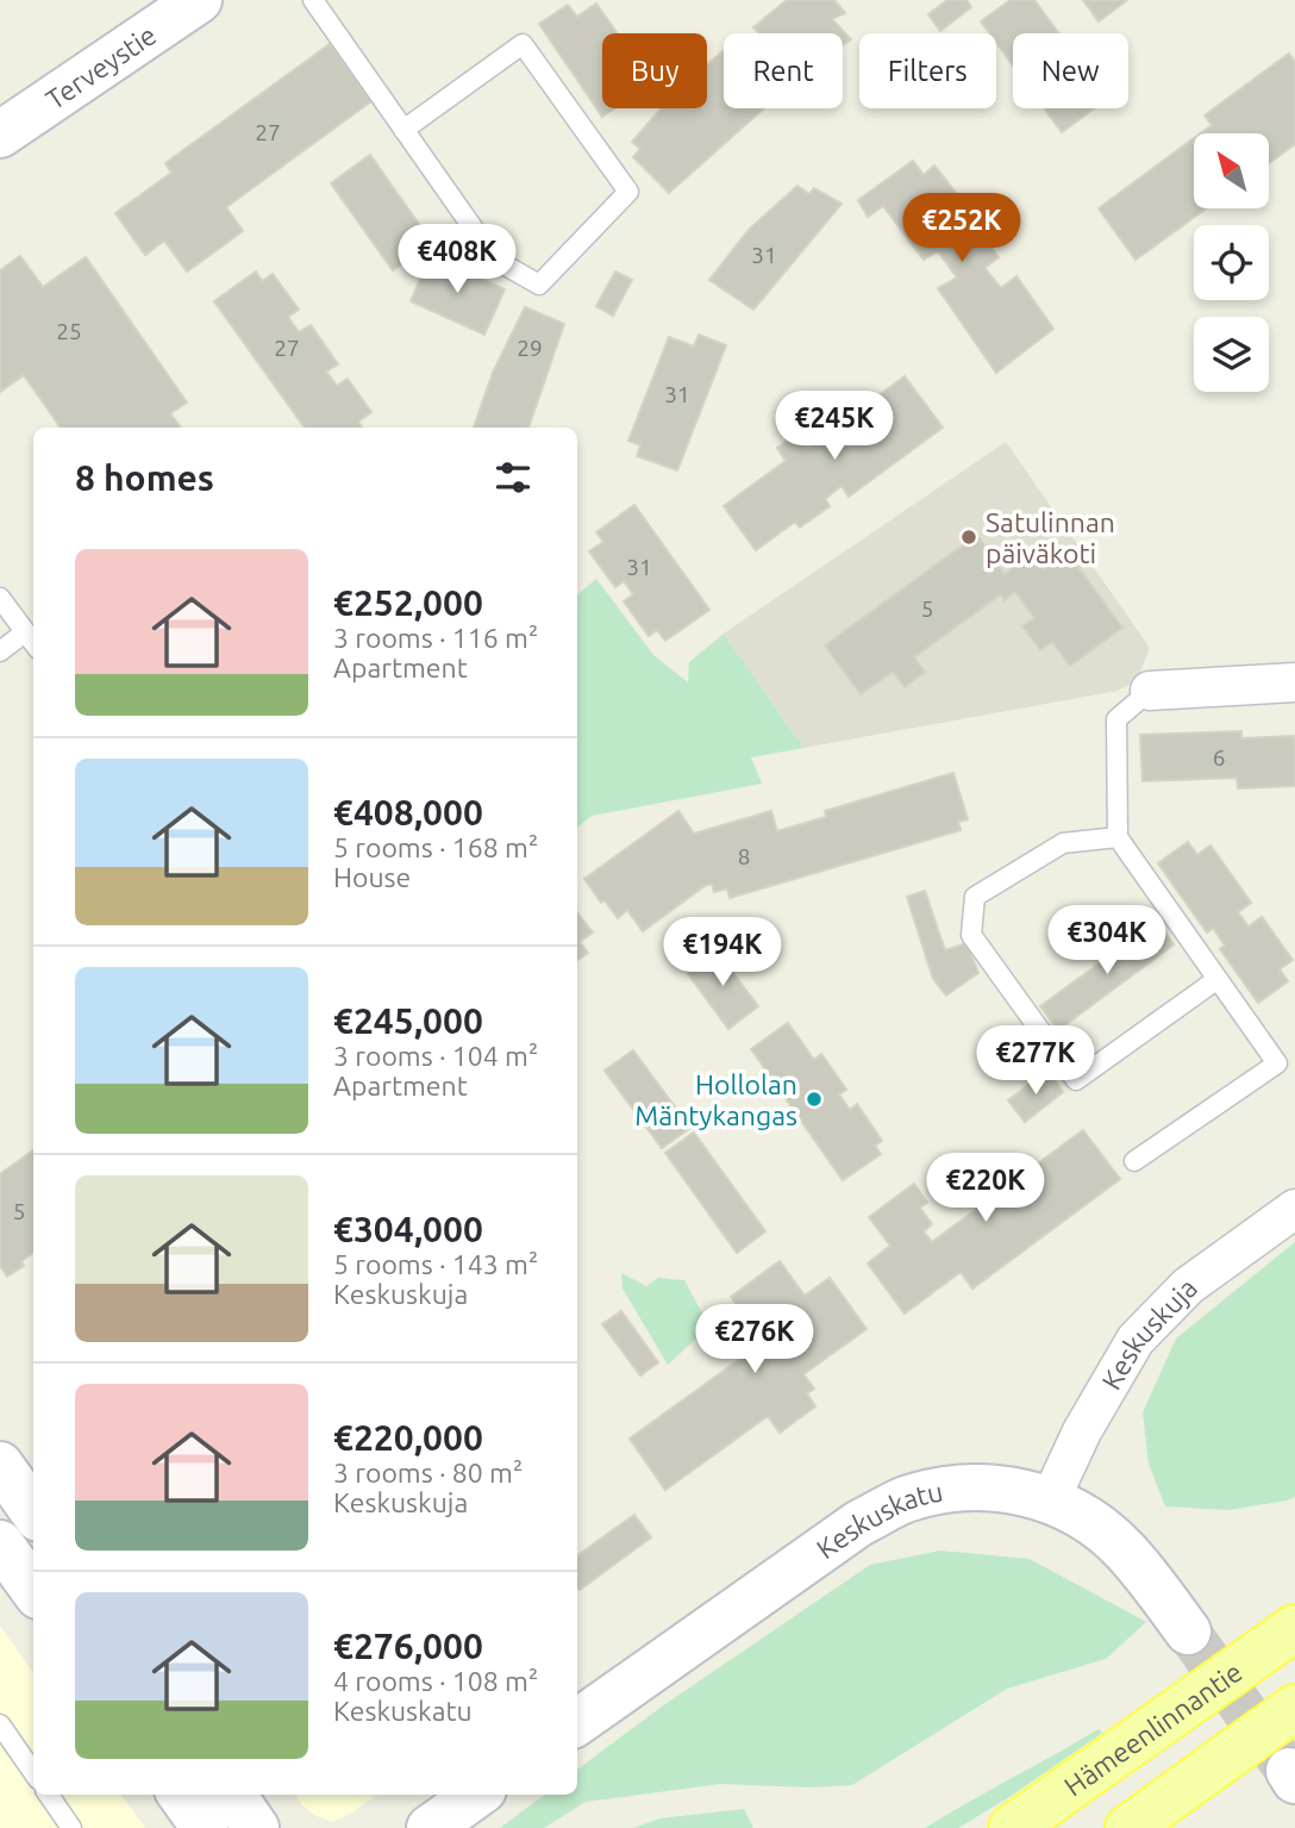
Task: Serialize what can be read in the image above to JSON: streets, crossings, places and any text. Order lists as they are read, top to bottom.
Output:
{
  "streets": {
    "main road": ["Hämeenlinnantie"],
    "street": ["Terveystie", "Keskuskuja", "Keskuskatu"]
  },
  "crossings": [
    ["Keskuskuja", "Keskuskatu"]
  ],
  "places": ["Satulinnan päiväkoti", "Hollolan Mäntykangas"],
  "house_numbers": [
    "27",
    "31",
    "25",
    "27",
    "29",
    "31",
    "31",
    "5",
    "6",
    "8",
    "5"
  ],
  "north": "top left",
  "page": {
    "chip": [
      "Buy",
      "Rent",
      "Filters",
      "New"
    ],
    "price": [
      "€252K",
      "€408K",
      "€245K",
      "€304K",
      "€194K",
      "€277K",
      "€220K",
      "€276K"
    ],
    "heading": "8 homes",
    "list": [
      {
        "name": "€252,000",
        "note": "3 rooms · 116 m² · Apartment"
      },
      {
        "name": "€408,000",
        "note": "5 rooms · 168 m² · House"
      },
      {
        "name": "€245,000",
        "note": "3 rooms · 104 m² · Apartment"
      },
      {
        "name": "€304,000",
        "note": "5 rooms · 143 m² · Keskuskuja"
      },
      {
        "name": "€220,000",
        "note": "3 rooms · 80 m² · Keskuskuja"
      },
      {
        "name": "€276,000",
        "note": "4 rooms · 108 m² · Keskuskatu"
      }
    ]
  }
}
